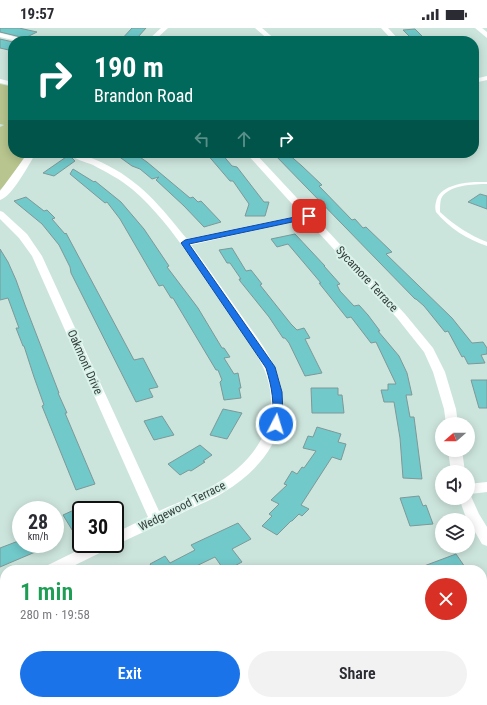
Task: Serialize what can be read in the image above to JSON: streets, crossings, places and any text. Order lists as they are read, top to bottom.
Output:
{
  "streets": {
    "street": ["Sycamore Terrace", "Oakmont Drive", "Wedgewood Terrace"]
  },
  "crossings": [
    ["Oakmont Drive", "Wedgewood Terrace"]
  ],
  "north": "left",
  "page": {
    "status": "19:57",
    "turn": ["190 m", "Brandon Road"],
    "speed": "28 km/h",
    "limit": "30",
    "heading": ["1 min", "280 m · 19:58"],
    "buttons": ["Exit", "Share"]
  }
}
